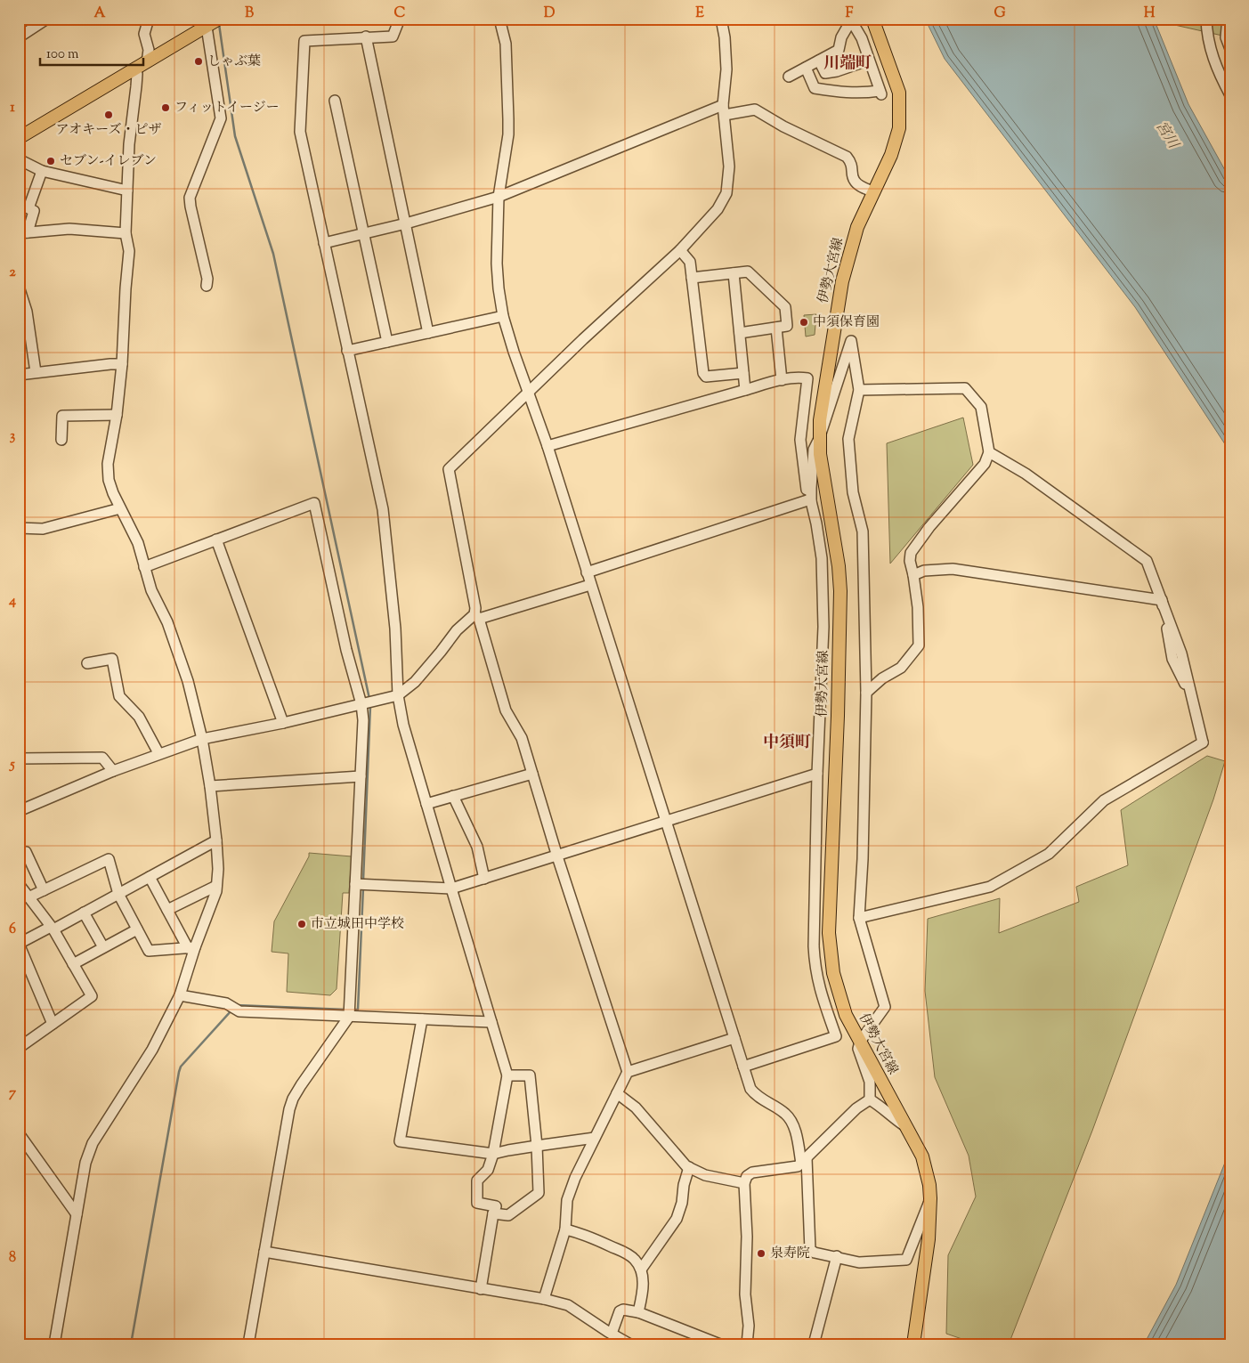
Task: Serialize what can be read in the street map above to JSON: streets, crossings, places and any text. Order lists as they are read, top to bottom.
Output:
{
  "streets": {
    "main road": ["伊勢大宮線"]
  },
  "districts": ["川端町", "中須町"],
  "water": ["宮川"],
  "places": [
    "しゃぶ葉",
    "フィットイージー",
    "アオキーズ・ピザ",
    "セブン-イレブン",
    "中須保育園",
    "市立城田中学校",
    "泉寿院"
  ],
  "scale_bar": "100 m",
  "grid": {
    "columns": [
      "A",
      "B",
      "C",
      "D",
      "E",
      "F",
      "G",
      "H"
    ],
    "rows": [
      "1",
      "2",
      "3",
      "4",
      "5",
      "6",
      "7",
      "8"
    ]
  }
}
